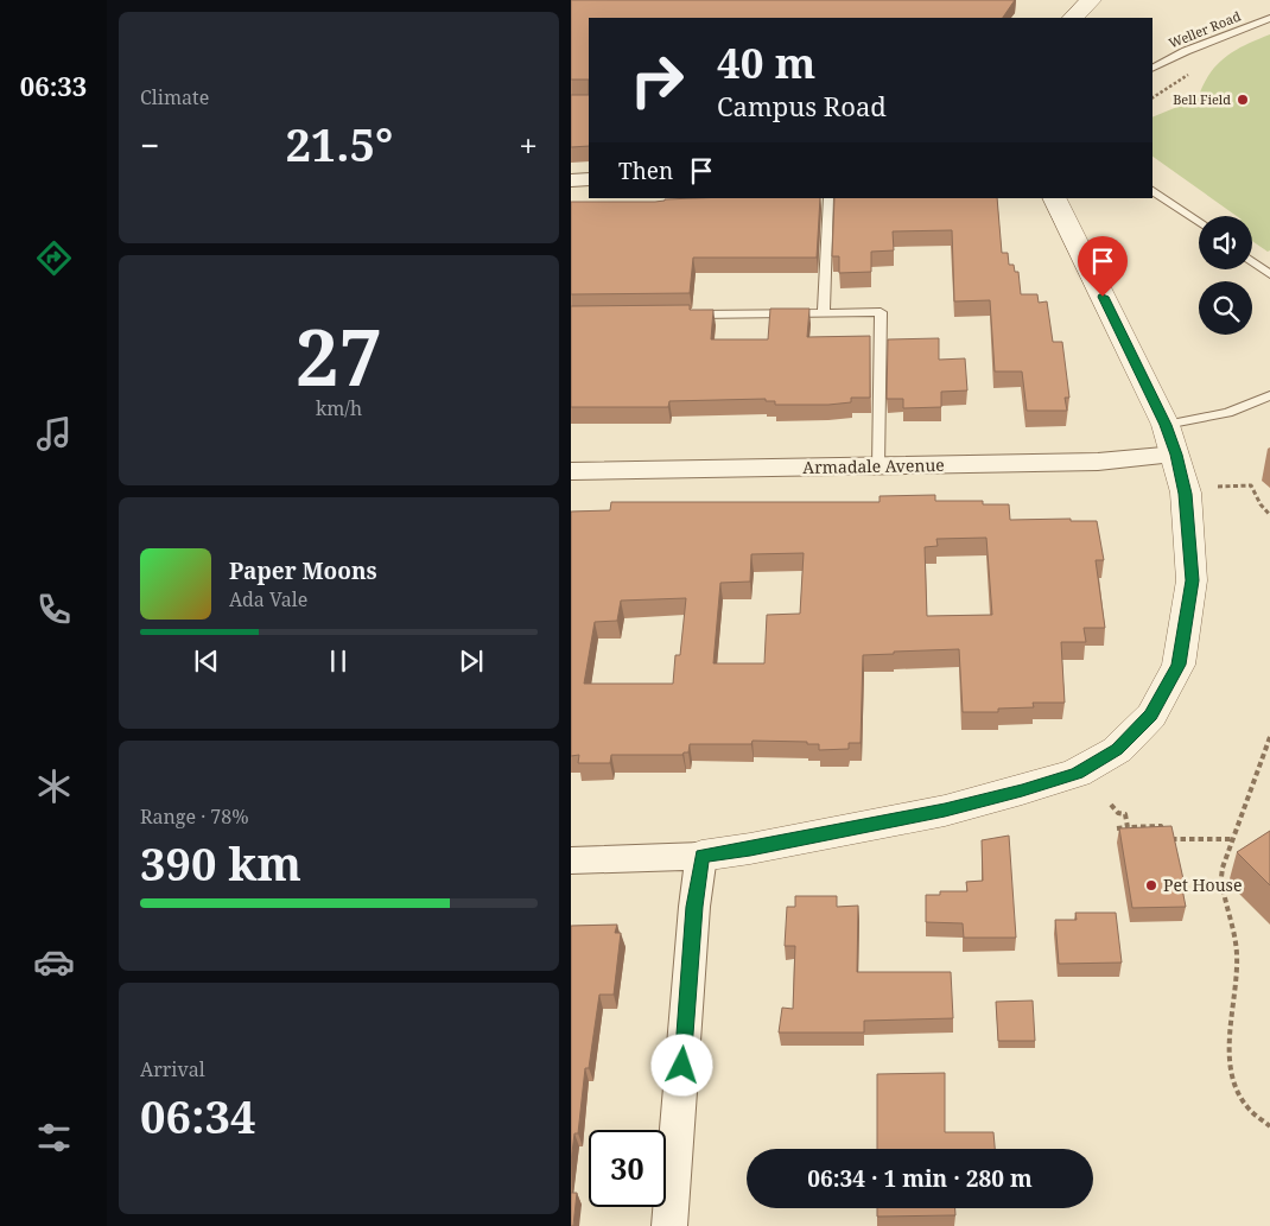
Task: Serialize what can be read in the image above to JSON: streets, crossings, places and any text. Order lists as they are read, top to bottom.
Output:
{
  "streets": {
    "street": ["Armadale Avenue"],
    "lane": ["Weller Road"]
  },
  "places": ["Bell Field", "Pet House"],
  "page": {
    "tabs": "06:33",
    "tile": [
      "Climate",
      ["27", "km/h"],
      ["Range · 78%", "390 km"],
      ["Arrival", "06:34"]
    ],
    "turn": ["40 m", "Campus Road"],
    "heat": ["−", "21.5°", "+"],
    "then": "Then",
    "song": ["Paper Moons", "Ada Vale"],
    "limit": "30",
    "trip": "06:34 · 1 min · 280 m"
  }
}
